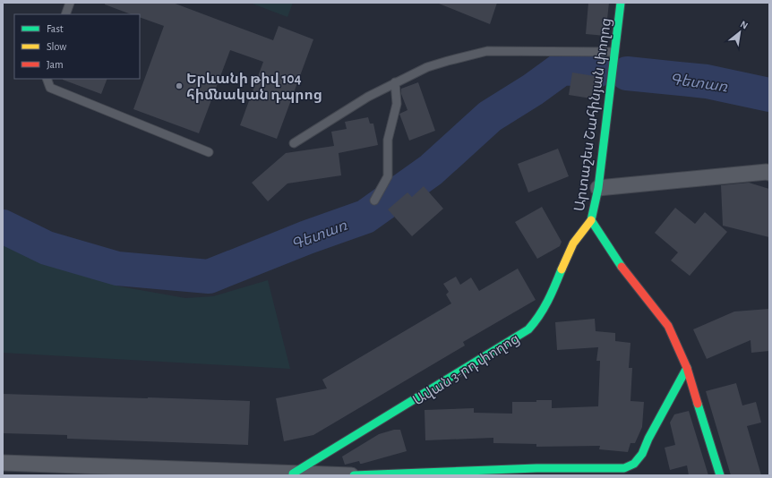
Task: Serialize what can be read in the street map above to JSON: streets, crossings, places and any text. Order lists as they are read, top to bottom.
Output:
{
  "streets": {
    "street": ["Արտաշես Շահինյան փողոց", "Ավան 3-րդ փողոց"]
  },
  "crossings": [
    ["Արտաշես Շահինյան փողոց", "Ավան 3-րդ փողոց"]
  ],
  "water": ["Գետառ"],
  "places": ["Երևանի թիվ 104 հիմնական դպրոց"],
  "legend": ["Fast", "Slow", "Jam"],
  "north": "top right"
}
